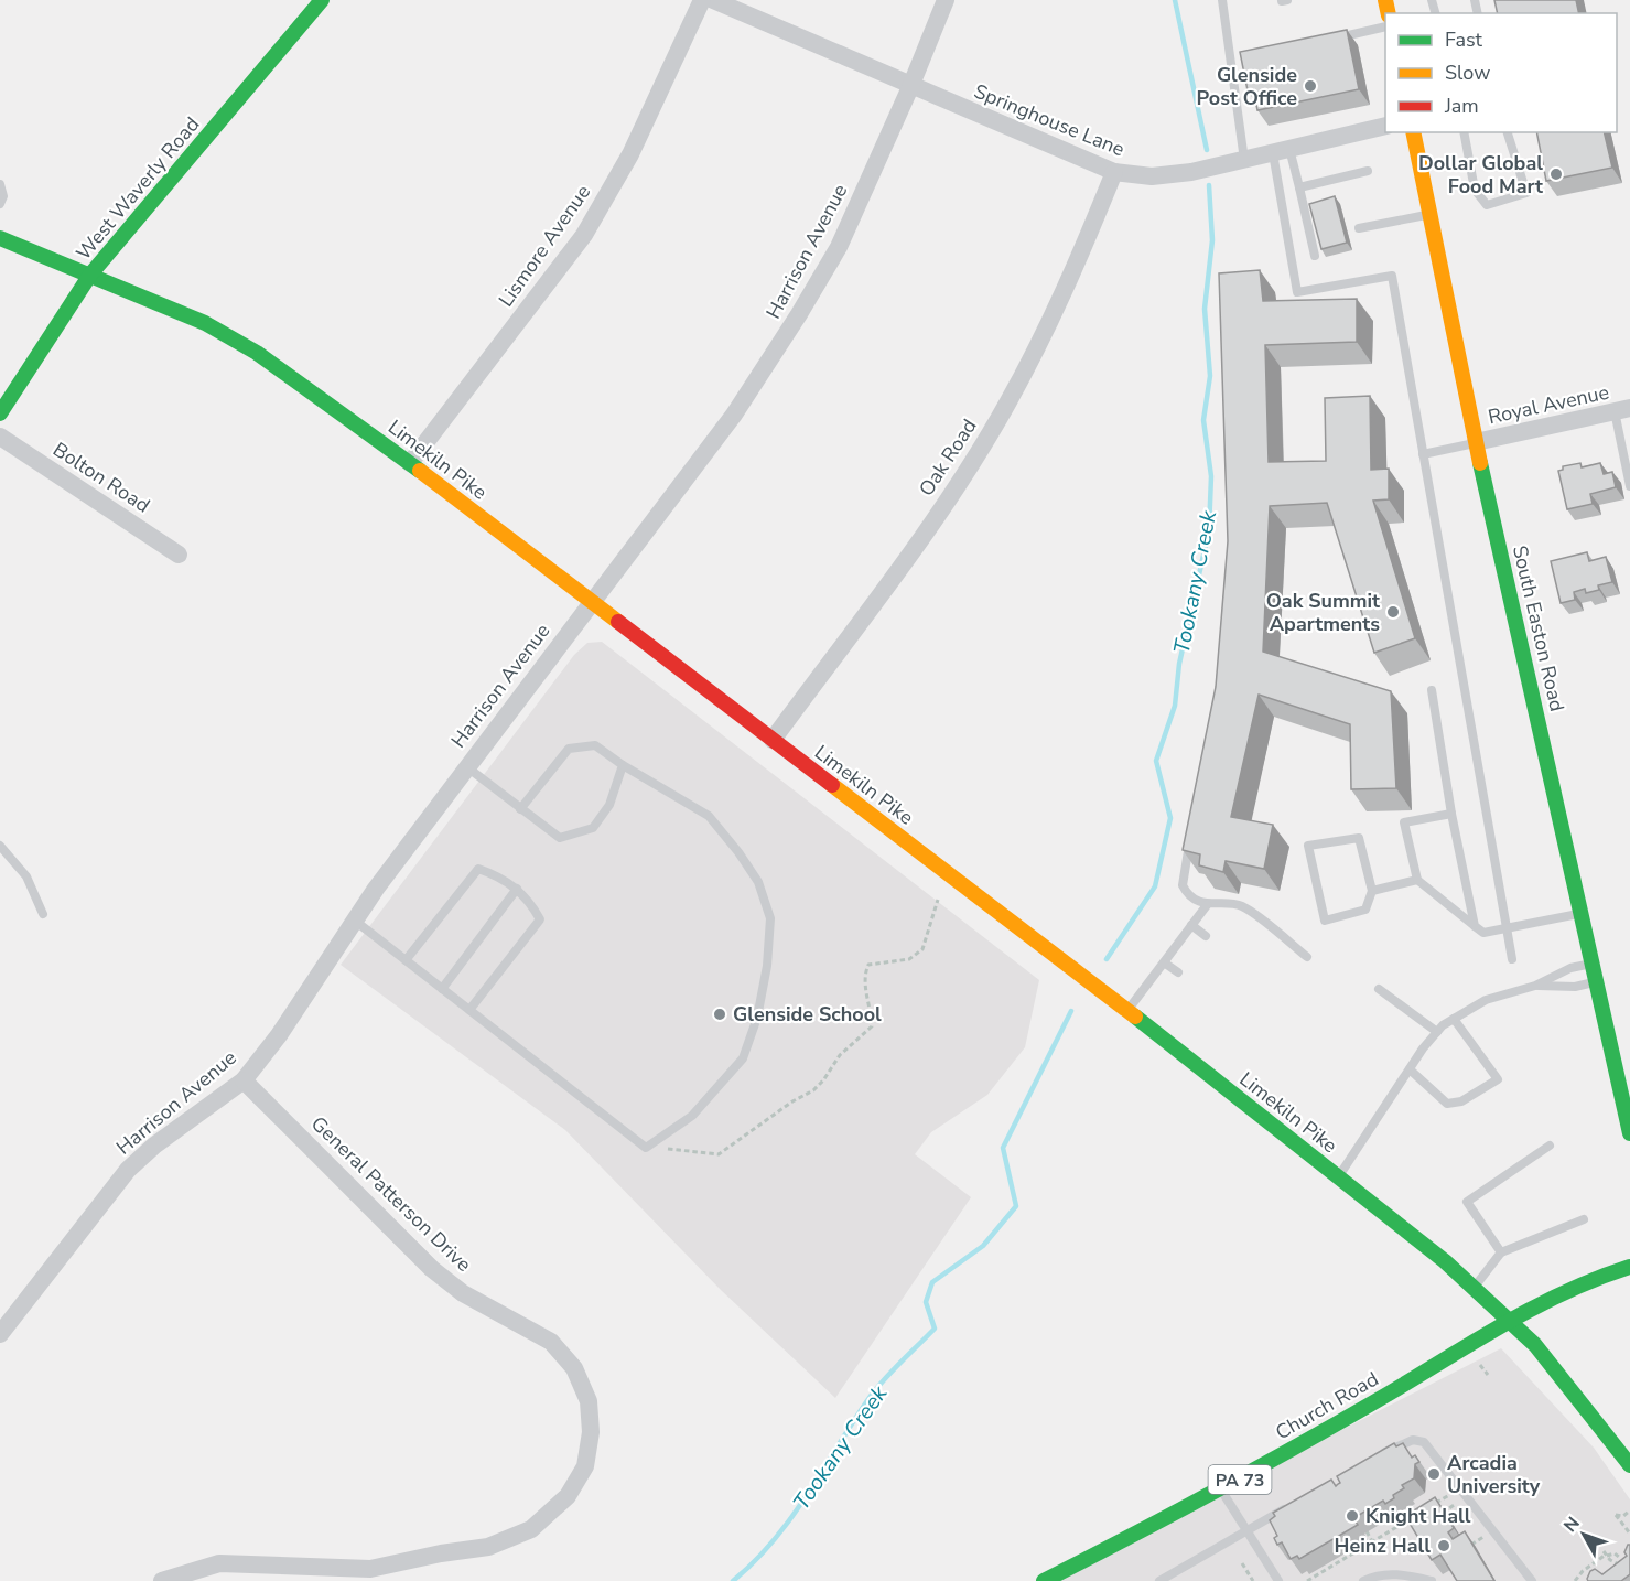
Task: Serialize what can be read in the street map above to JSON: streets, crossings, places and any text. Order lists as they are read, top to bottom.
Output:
{
  "streets": {
    "main road": [
      "West Waverly Road",
      "Limekiln Pike",
      "South Easton Road",
      "Church Road",
      "PA 73"
    ],
    "street": [
      "Springhouse Lane",
      "Lismore Avenue",
      "Harrison Avenue",
      "Royal Avenue",
      "Oak Road",
      "Bolton Road",
      "General Patterson Drive"
    ]
  },
  "crossings": [
    ["Springhouse Lane", "Harrison Avenue"],
    ["Springhouse Lane", "Oak Road"],
    ["West Waverly Road", "Limekiln Pike"],
    ["Lismore Avenue", "Limekiln Pike"],
    ["Harrison Avenue", "Limekiln Pike"],
    ["Harrison Avenue", "General Patterson Drive"],
    ["Royal Avenue", "South Easton Road"],
    ["Oak Road", "Limekiln Pike"],
    ["Limekiln Pike", "Church Road"]
  ],
  "water": ["Tookany Creek"],
  "places": [
    "Glenside Post Office",
    "Dollar Global Food Mart",
    "Oak Summit Apartments",
    "Glenside School",
    "Arcadia University",
    "Knight Hall",
    "Heinz Hall"
  ],
  "legend": ["Fast", "Slow", "Jam"],
  "north": "top left"
}
